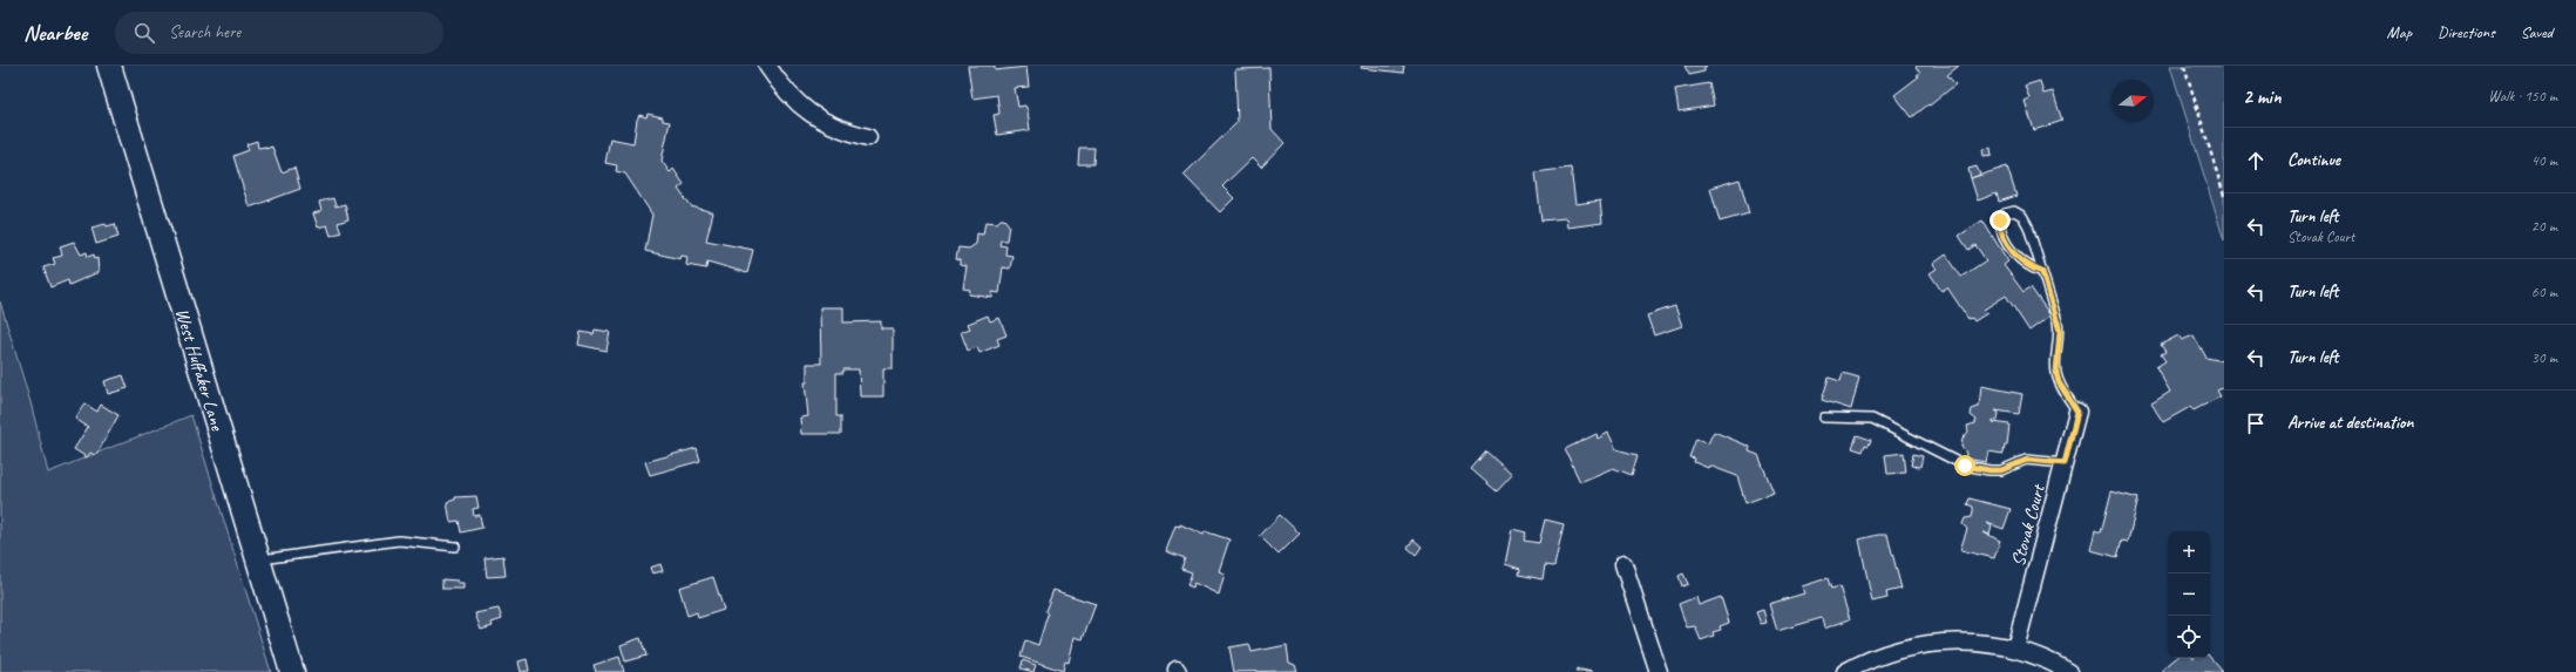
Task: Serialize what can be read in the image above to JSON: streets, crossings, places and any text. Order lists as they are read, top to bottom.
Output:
{
  "streets": {
    "street": ["West Huffaker Lane", "Stovak Court"]
  },
  "north": "right",
  "page": {
    "header": "Nearbee",
    "search": "Search here",
    "nav": ["Map", "Directions", "Saved"],
    "heading": ["2 min", "Walk · 150 m"],
    "list": [
      ["Continue", "40 m"],
      ["Turn left", "Stovak Court", "20 m"],
      ["Turn left", "60 m"],
      ["Turn left", "30 m"],
      "Arrive at destination"
    ],
    "map_buttons": ["+", "−"]
  }
}
